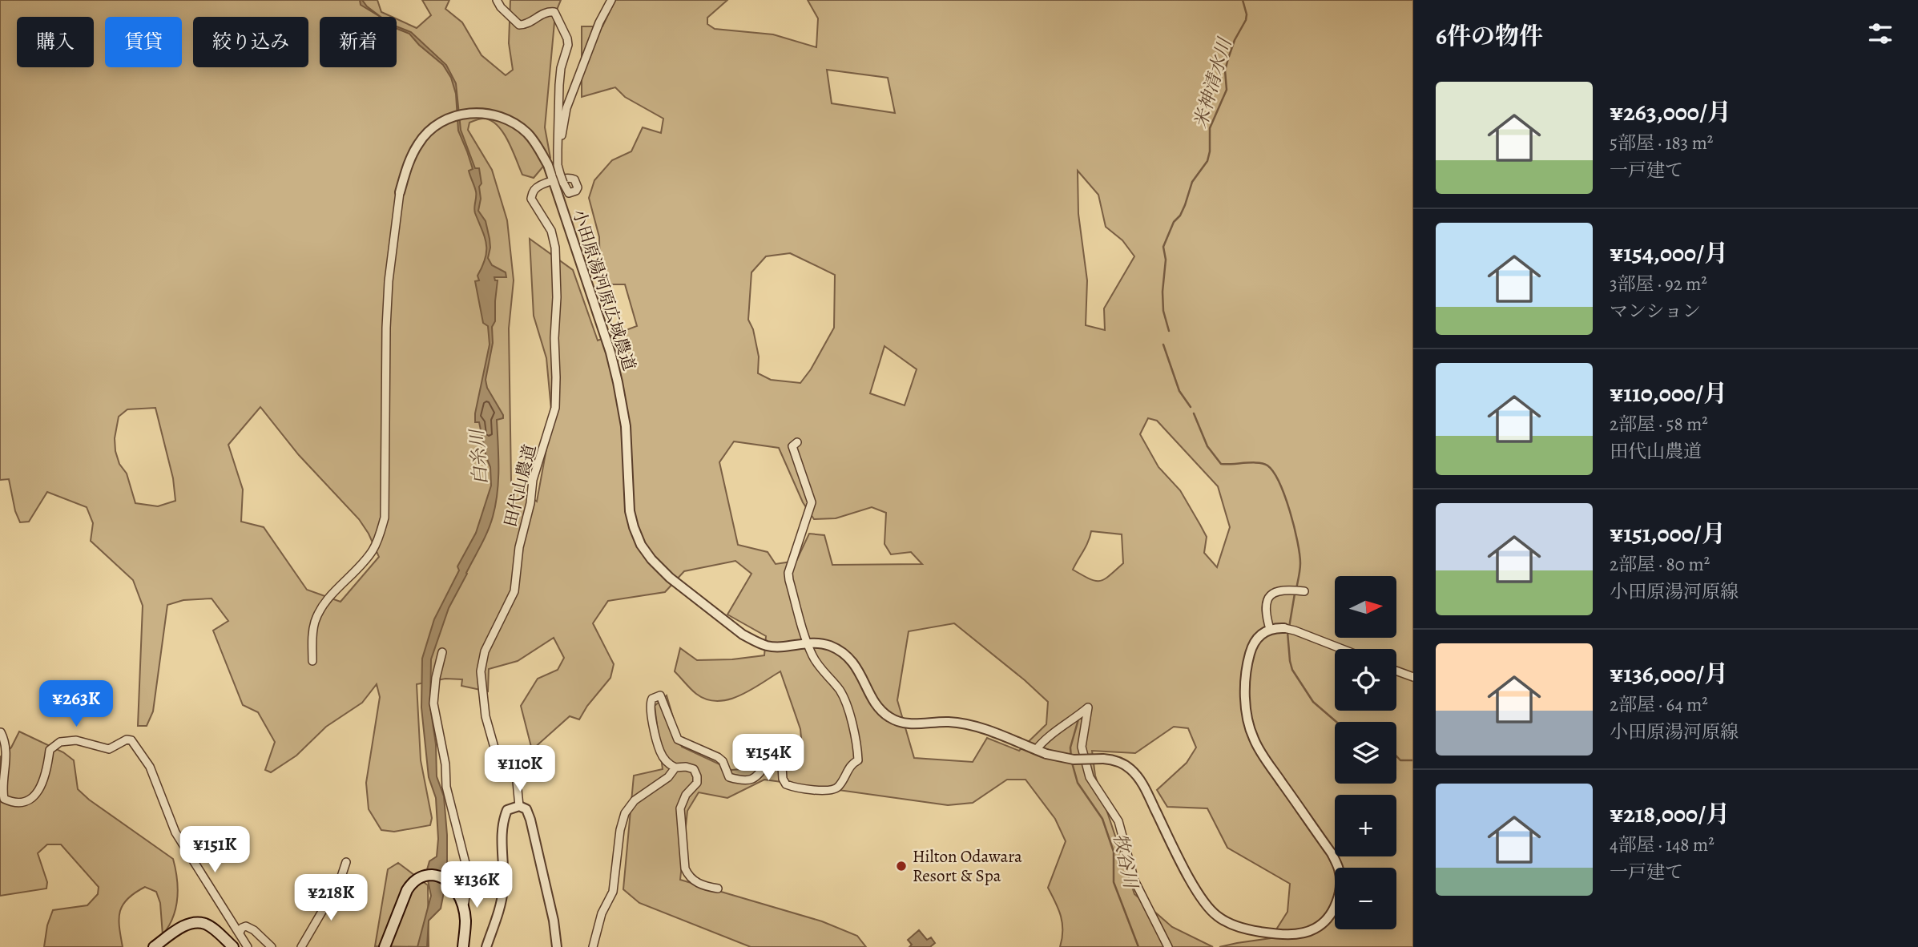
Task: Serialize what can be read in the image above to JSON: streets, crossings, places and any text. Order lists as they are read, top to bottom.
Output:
{
  "streets": {
    "street": ["小田原湯河原広域農道", "田代山農道"]
  },
  "crossings": [
    ["小田原湯河原広域農道", "田代山農道"]
  ],
  "water": ["米神清水川", "白糸川", "牧谷川"],
  "places": ["Hilton Odawara Resort & Spa"],
  "north": "right",
  "page": {
    "heading": "6件の物件",
    "chip": [
      "購入",
      "賃貸",
      "絞り込み",
      "新着"
    ],
    "list": [
      {
        "name": "¥263,000/月",
        "note": "5部屋 · 183 m² · 一戸建て"
      },
      {
        "name": "¥154,000/月",
        "note": "3部屋 · 92 m² · マンション"
      },
      {
        "name": "¥110,000/月",
        "note": "2部屋 · 58 m² · 田代山農道"
      },
      {
        "name": "¥151,000/月",
        "note": "2部屋 · 80 m² · 小田原湯河原線"
      },
      {
        "name": "¥136,000/月",
        "note": "2部屋 · 64 m² · 小田原湯河原線"
      },
      {
        "name": "¥218,000/月",
        "note": "4部屋 · 148 m² · 一戸建て"
      }
    ],
    "map_buttons": ["+", "−"],
    "price": [
      "¥263K",
      "¥154K",
      "¥110K",
      "¥151K",
      "¥136K",
      "¥218K"
    ]
  }
}
